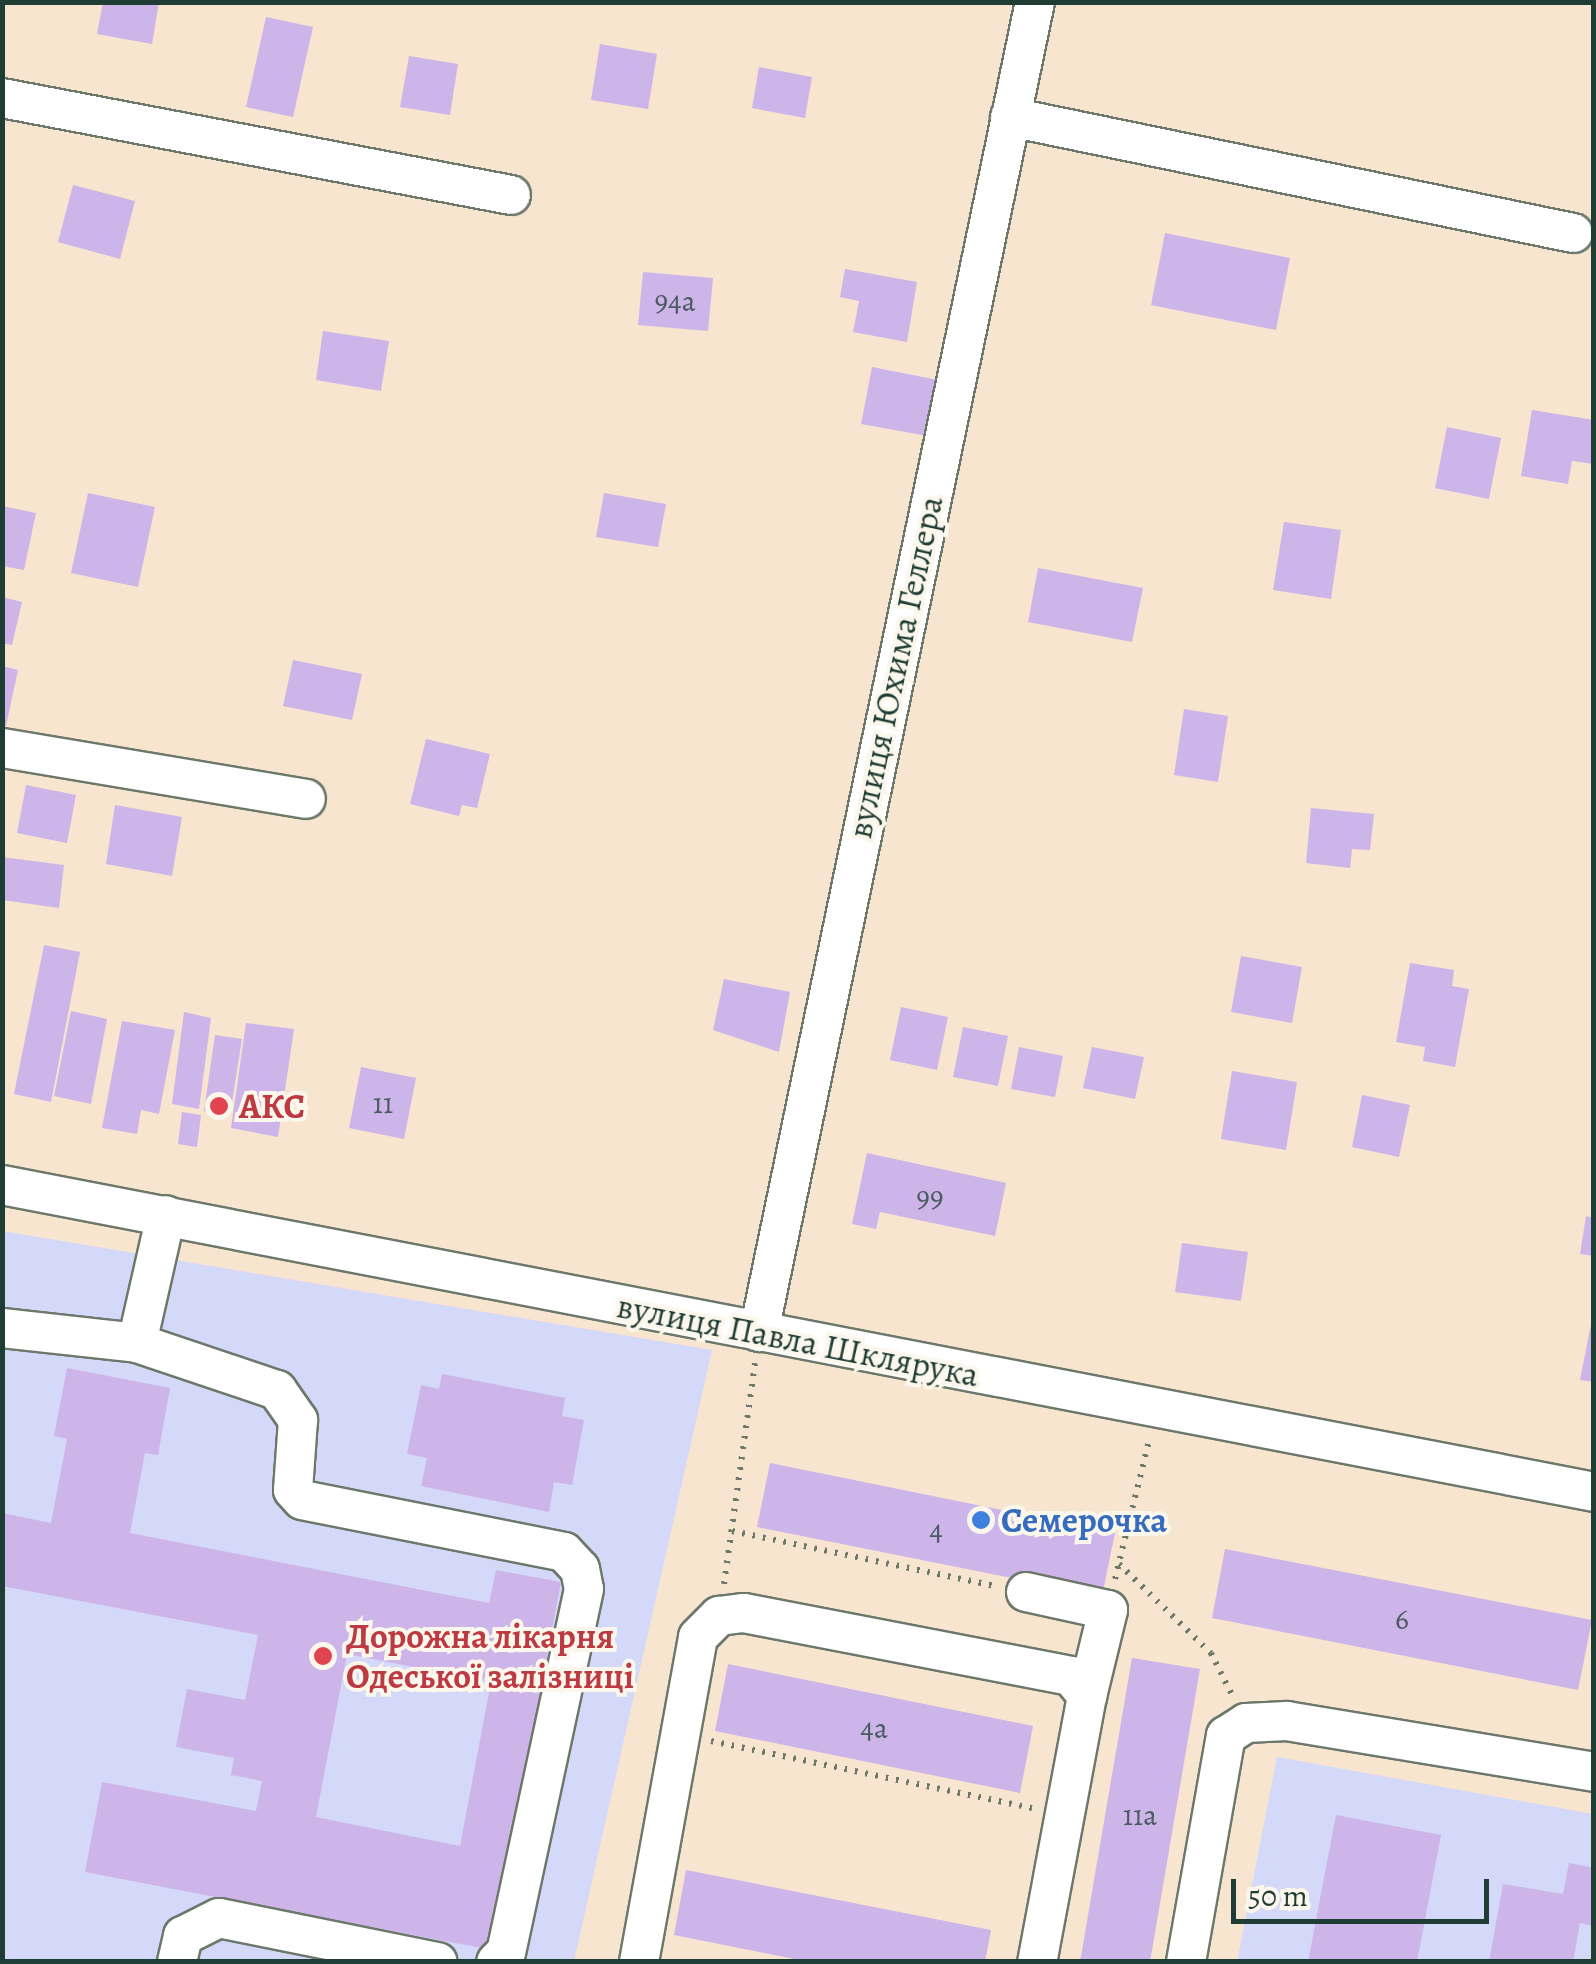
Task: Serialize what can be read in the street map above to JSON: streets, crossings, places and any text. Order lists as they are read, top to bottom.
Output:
{
  "streets": {
    "street": ["вулиця Юхима Геллера", "вулиця Павла Шклярука"]
  },
  "crossings": [
    ["вулиця Юхима Геллера", "вулиця Павла Шклярука"]
  ],
  "places": ["АКС", "Семерочка", "Дорожна лікарня Одеської залізниці"],
  "house_numbers": [
    "94а",
    "11",
    "99",
    "4",
    "6",
    "4а",
    "11а"
  ],
  "scale_bar": "50 m"
}
